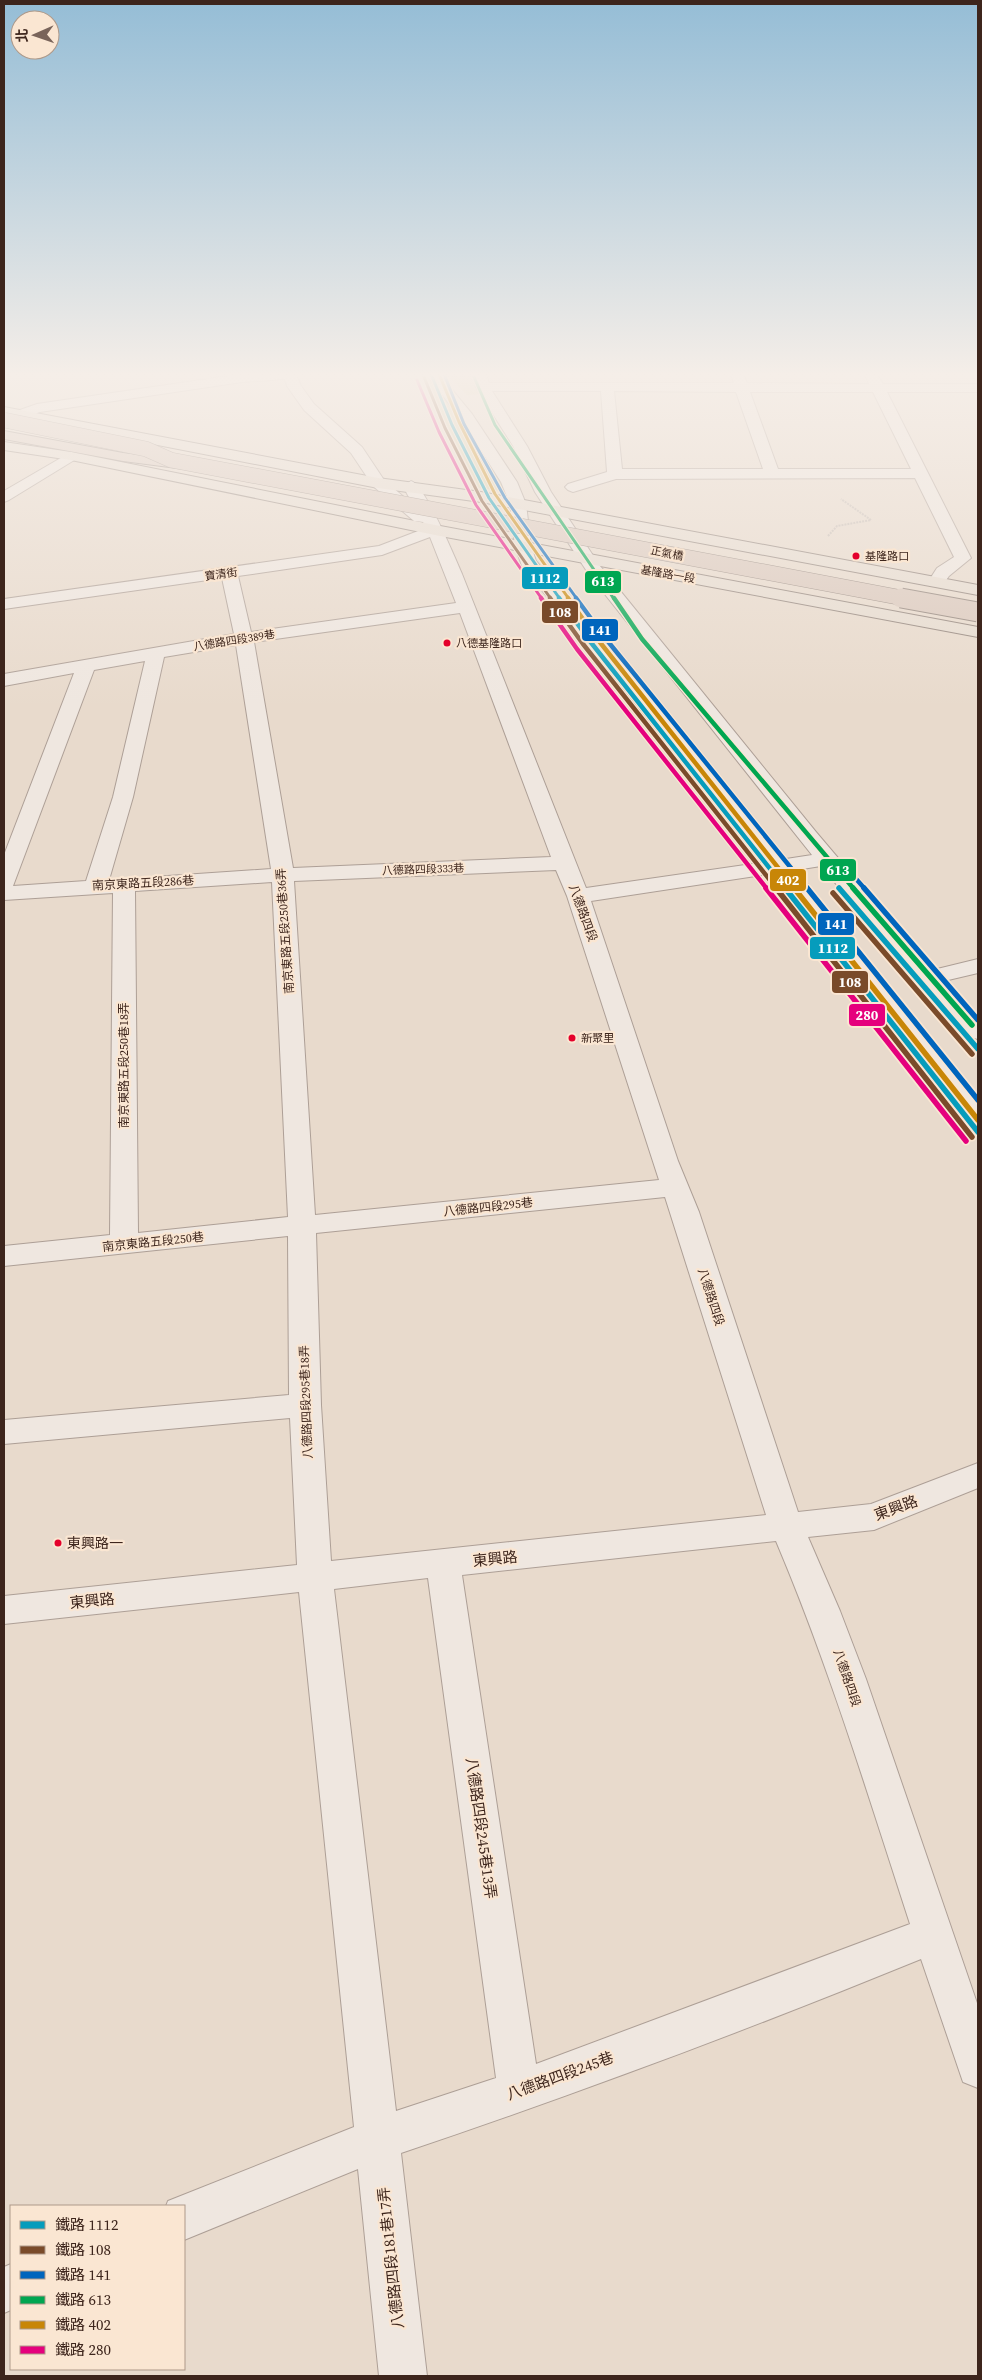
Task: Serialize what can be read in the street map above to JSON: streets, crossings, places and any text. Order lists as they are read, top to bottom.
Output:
{
  "streets": {
    "highway": ["正氣橋"],
    "main road": ["基隆路一段"],
    "street": [
      "寶清街",
      "八德路四段389巷",
      "八德路四段333巷",
      "南京東路五段286巷",
      "八德路四段",
      "南京東路五段250巷36弄",
      "南京東路五段250巷18弄",
      "八德路四段295巷",
      "南京東路五段250巷",
      "八德路四段295巷18弄",
      "東興路",
      "八德路四段245巷13弄",
      "八德路四段245巷",
      "八德路四段181巷17弄"
    ]
  },
  "crossings": [
    ["寶清街", "基隆路一段"],
    ["寶清街", "八德路四段"],
    ["寶清街", "南京東路五段250巷36弄"],
    ["基隆路一段", "八德路四段"],
    ["八德路四段389巷", "八德路四段"],
    ["八德路四段389巷", "南京東路五段250巷36弄"],
    ["八德路四段333巷", "南京東路五段286巷"],
    ["八德路四段333巷", "八德路四段"],
    ["八德路四段333巷", "南京東路五段250巷36弄"],
    ["南京東路五段286巷", "南京東路五段250巷36弄"],
    ["南京東路五段286巷", "南京東路五段250巷18弄"],
    ["八德路四段", "八德路四段295巷"],
    ["八德路四段", "東興路"],
    ["八德路四段", "八德路四段245巷"],
    ["南京東路五段250巷36弄", "八德路四段295巷"],
    ["南京東路五段250巷36弄", "南京東路五段250巷"],
    ["南京東路五段250巷36弄", "八德路四段295巷18弄"],
    ["南京東路五段250巷18弄", "南京東路五段250巷"],
    ["八德路四段295巷", "南京東路五段250巷"],
    ["八德路四段295巷", "八德路四段295巷18弄"],
    ["南京東路五段250巷", "八德路四段295巷18弄"],
    ["八德路四段295巷18弄", "東興路"],
    ["八德路四段295巷18弄", "八德路四段245巷"],
    ["八德路四段295巷18弄", "八德路四段181巷17弄"],
    ["東興路", "八德路四段245巷13弄"],
    ["八德路四段245巷13弄", "八德路四段245巷"],
    ["八德路四段245巷", "八德路四段181巷17弄"]
  ],
  "places": [
    "基隆路口",
    "八德基隆路口",
    "新聚里",
    "東興路一"
  ],
  "lines": [
    "rail line 1112",
    "rail line 108",
    "rail line 141",
    "rail line 613",
    "rail line 402",
    "rail line 280"
  ],
  "legend": [
    "鐵路 1112",
    "鐵路 108",
    "鐵路 141",
    "鐵路 613",
    "鐵路 402",
    "鐵路 280"
  ],
  "north": "left"
}
